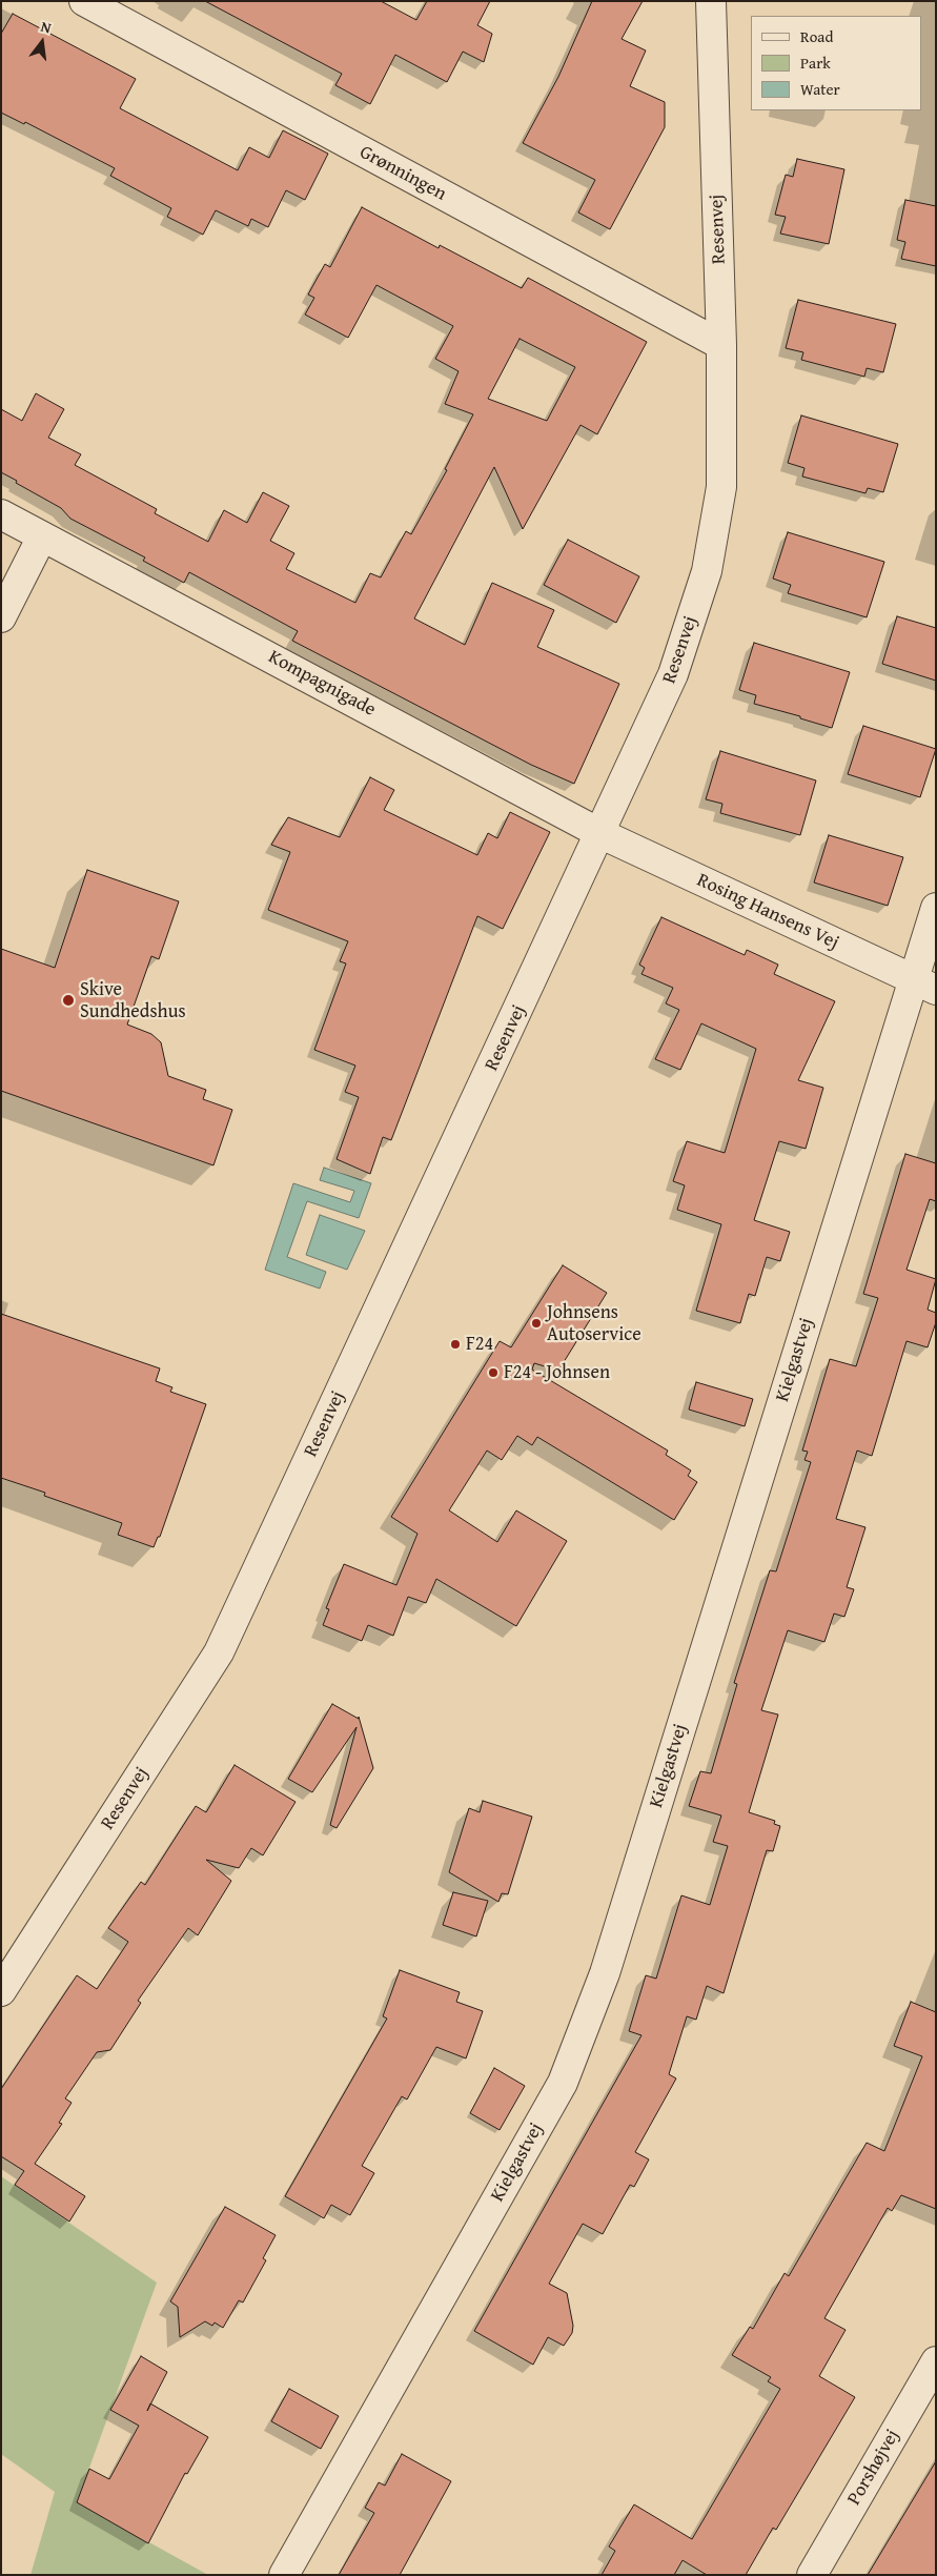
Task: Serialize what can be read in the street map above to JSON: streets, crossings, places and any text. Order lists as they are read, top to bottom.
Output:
{
  "streets": {
    "street": [
      "Grønningen",
      "Resenvej",
      "Kompagnigade",
      "Rosing Hansens Vej",
      "Kielgastvej",
      "Porshøjvej"
    ]
  },
  "crossings": [
    ["Grønningen", "Resenvej"],
    ["Resenvej", "Kompagnigade"],
    ["Resenvej", "Rosing Hansens Vej"],
    ["Kompagnigade", "Rosing Hansens Vej"],
    ["Rosing Hansens Vej", "Kielgastvej"]
  ],
  "places": [
    "Skive Sundhedshus",
    "Johnsens Autoservice",
    "F24",
    "F24 - Johnsen"
  ],
  "legend": ["Road", "Park", "Water"],
  "north": "top"
}
